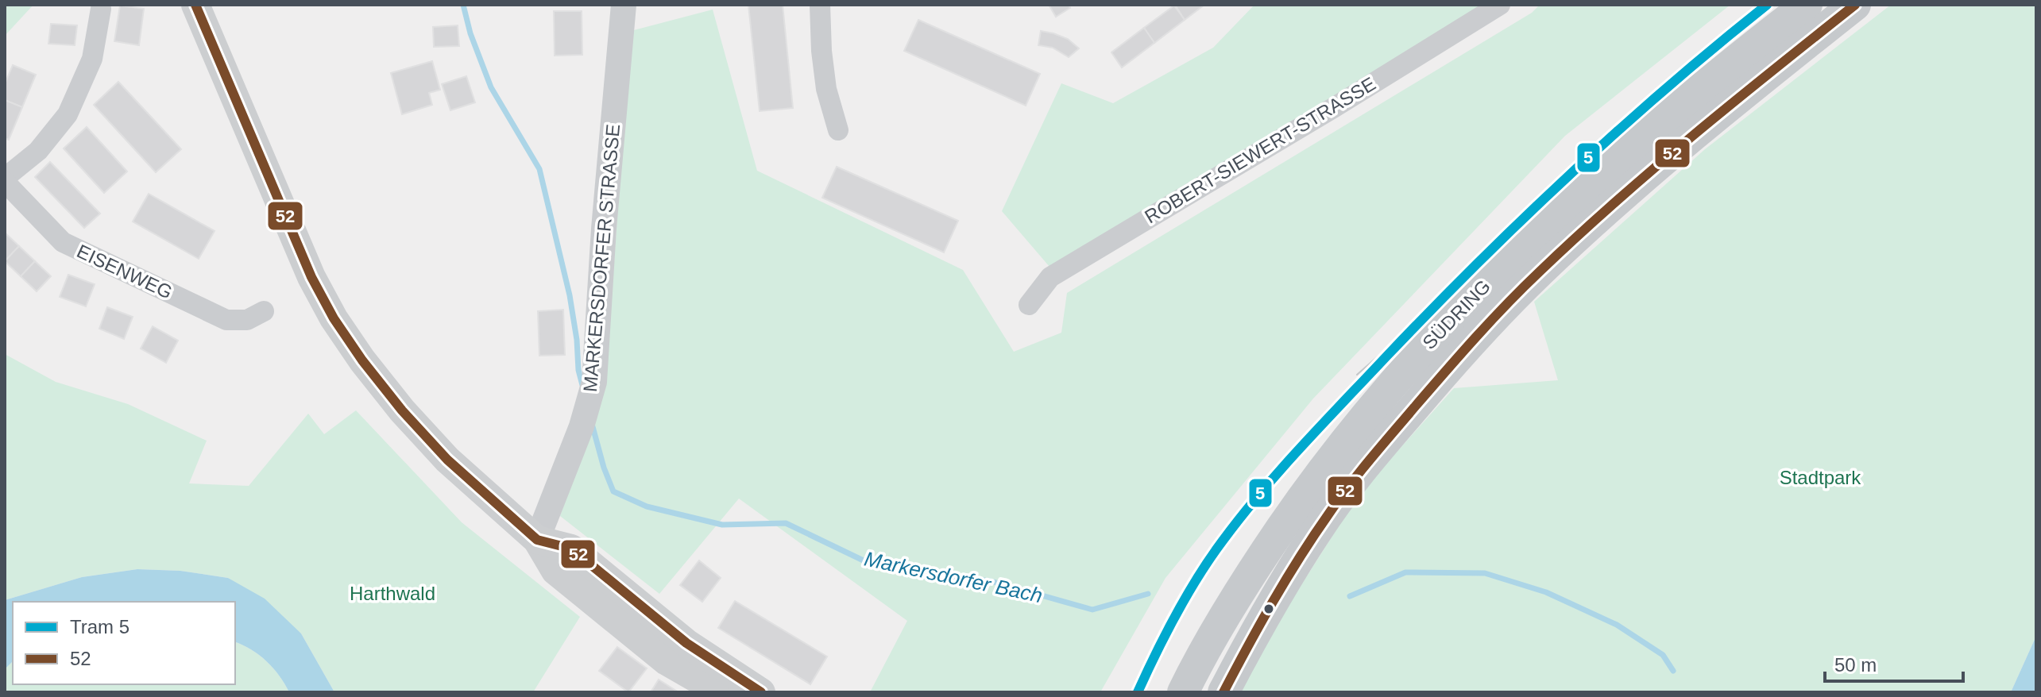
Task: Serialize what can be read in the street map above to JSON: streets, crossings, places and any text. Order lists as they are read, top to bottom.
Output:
{
  "streets": {
    "main road": ["SÜDRING"],
    "street": ["ROBERT-SIEWERT-STRASSE", "MARKERSDORFER STRASSE", "EISENWEG"]
  },
  "water": ["Markersdorfer Bach"],
  "parks": ["Stadtpark", "Harthwald"],
  "lines": ["tram line 5", "transit line 52"],
  "legend": ["Tram 5", "52"],
  "scale_bar": "50 m"
}
